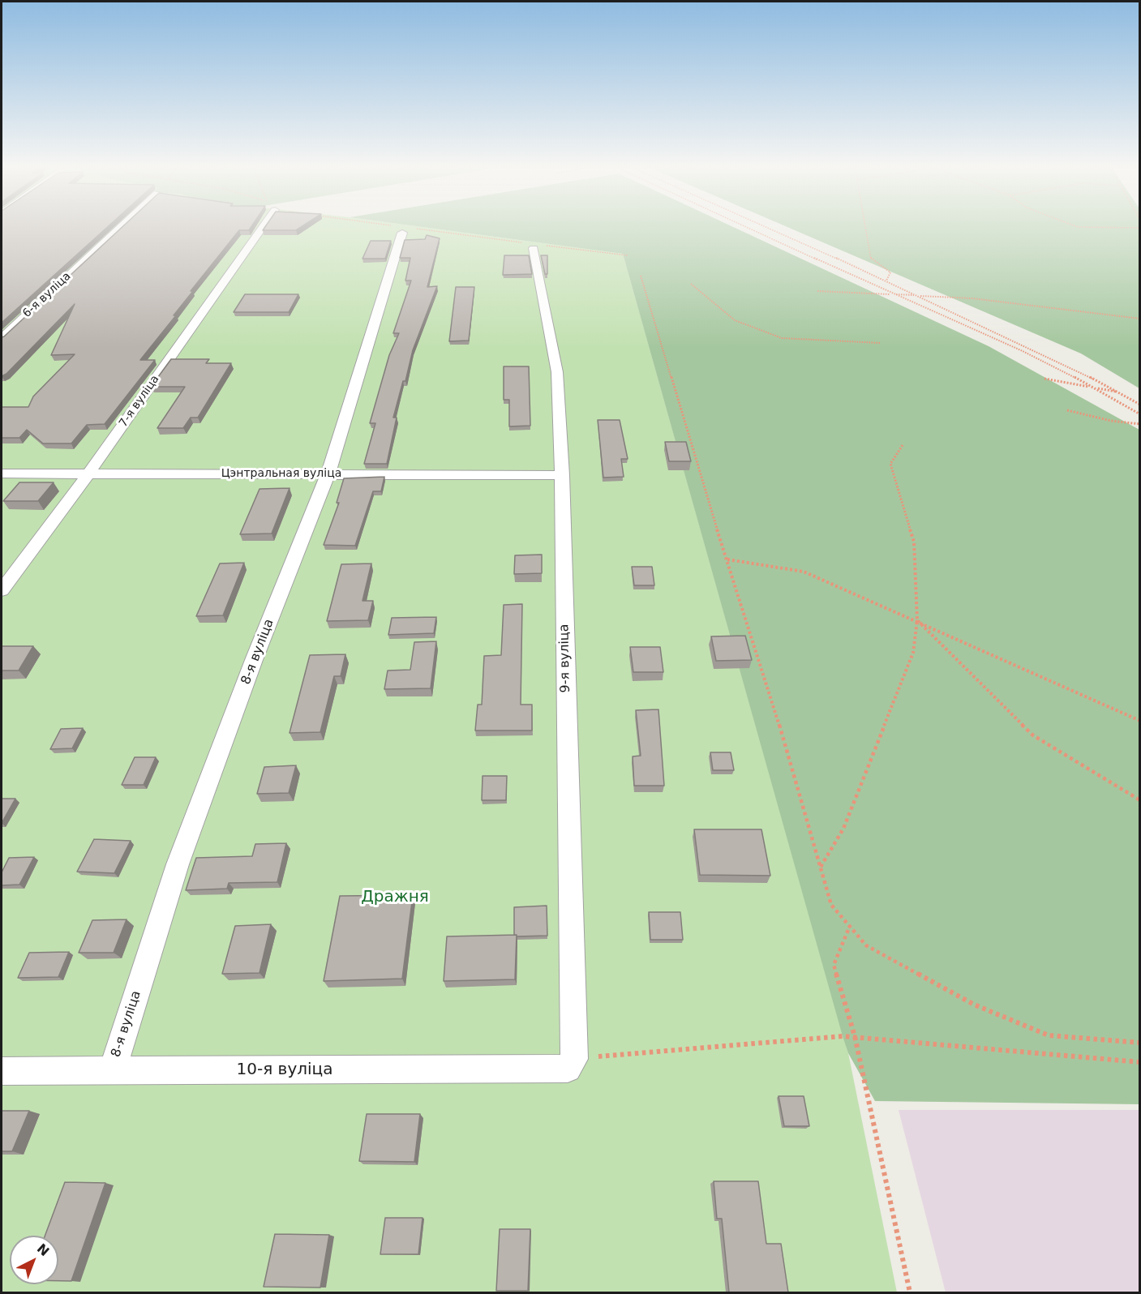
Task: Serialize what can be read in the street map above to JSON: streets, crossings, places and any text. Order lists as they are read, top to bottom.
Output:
{
  "streets": {
    "street": [
      "6-я вуліца",
      "7-я вуліца",
      "Цэнтральная вуліца",
      "8-я вуліца",
      "9-я вуліца",
      "10-я вуліца"
    ]
  },
  "crossings": [
    ["7-я вуліца", "Цэнтральная вуліца"],
    ["Цэнтральная вуліца", "8-я вуліца"],
    ["Цэнтральная вуліца", "9-я вуліца"],
    ["8-я вуліца", "10-я вуліца"],
    ["9-я вуліца", "10-я вуліца"]
  ],
  "parks": ["Дражня"],
  "north": "top right"
}
